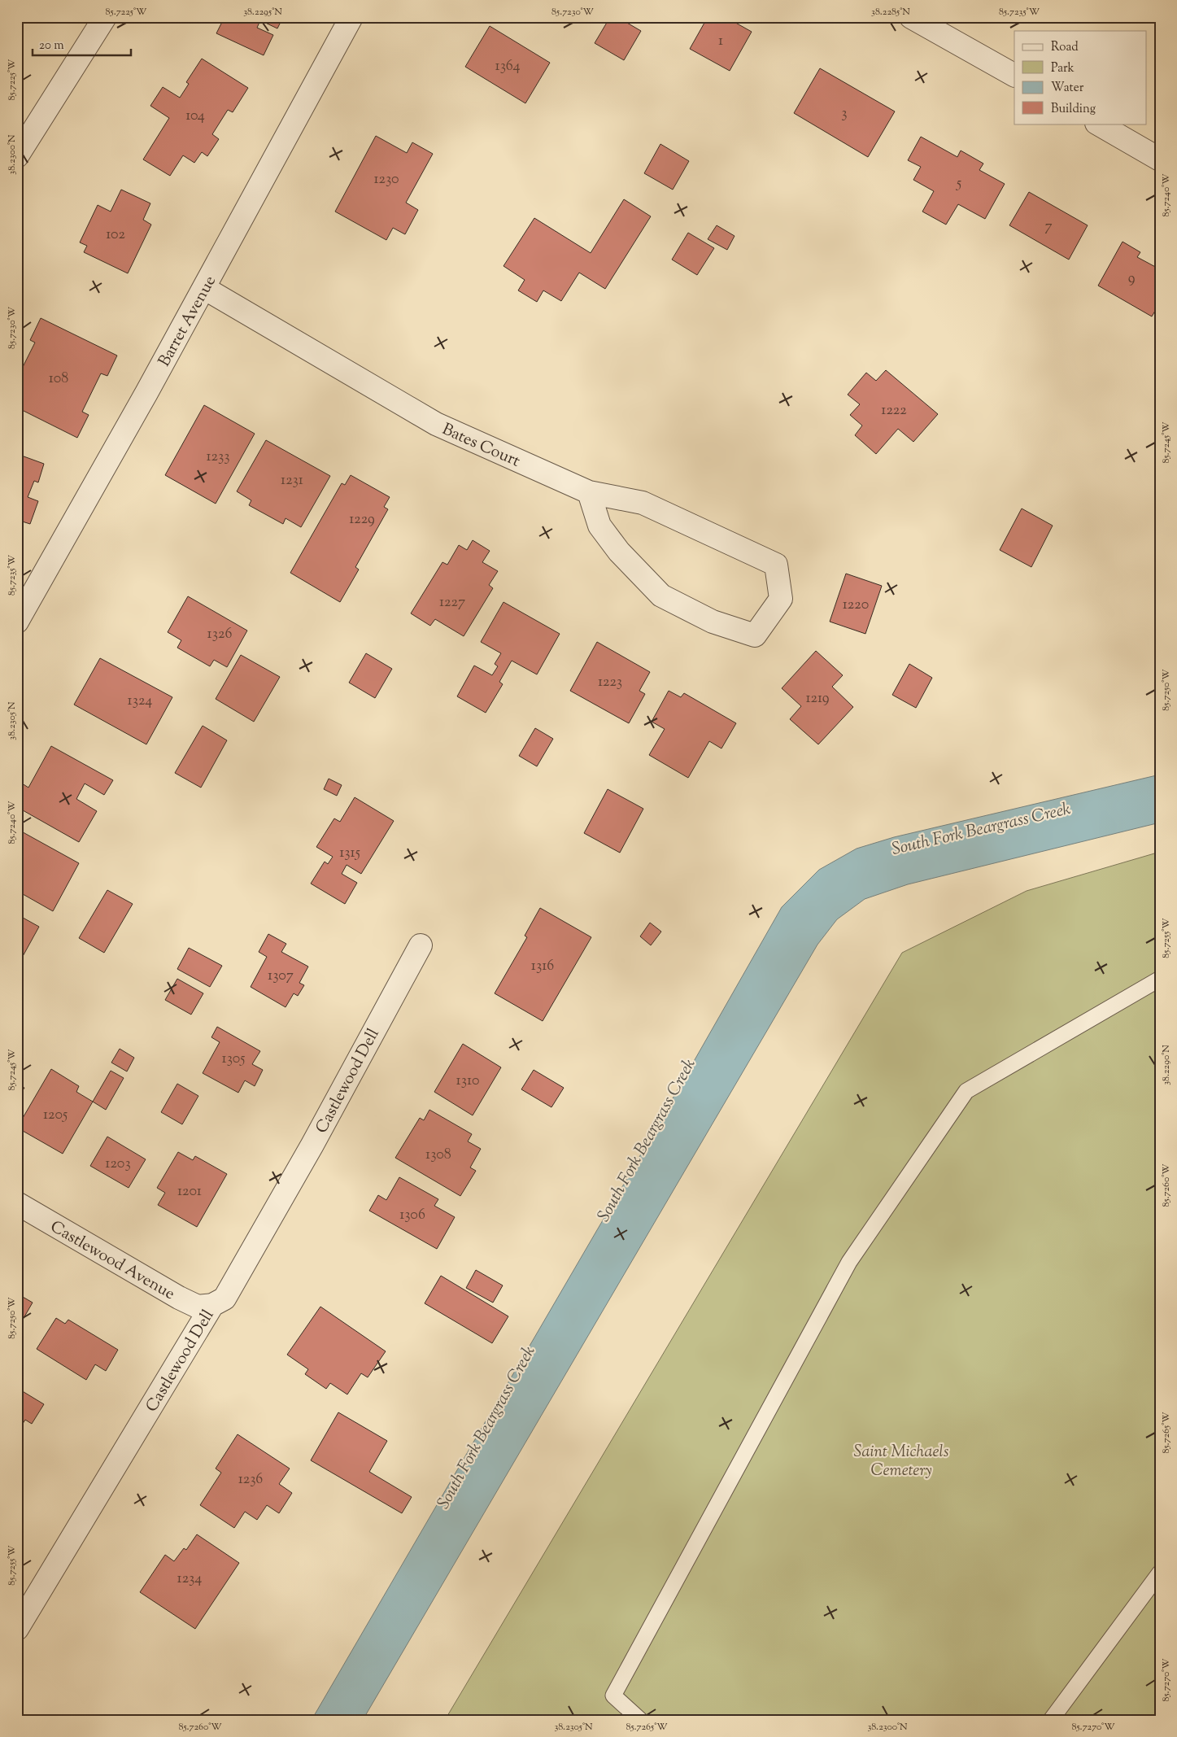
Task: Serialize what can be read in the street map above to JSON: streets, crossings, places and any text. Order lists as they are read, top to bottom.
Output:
{
  "streets": {
    "street": [
      "Barret Avenue",
      "Bates Court",
      "Castlewood Dell",
      "Castlewood Avenue"
    ]
  },
  "crossings": [
    ["Barret Avenue", "Bates Court"],
    ["Castlewood Dell", "Castlewood Avenue"]
  ],
  "water": ["South Fork Beargrass Creek"],
  "parks": ["Saint Michaels Cemetery"],
  "house_numbers": [
    "1",
    "1364",
    "3",
    "104",
    "1230",
    "5",
    "7",
    "102",
    "9",
    "108",
    "1222",
    "1233",
    "1231",
    "1229",
    "1227",
    "1220",
    "1326",
    "1223",
    "1219",
    "1324",
    "1315",
    "1316",
    "1307",
    "1305",
    "1310",
    "1205",
    "1308",
    "1203",
    "1201",
    "1306",
    "1236",
    "1234"
  ],
  "legend": [
    "Road",
    "Park",
    "Water",
    "Building"
  ],
  "scale_bar": "20 m",
  "coordinates": [
    "85.7225°W",
    "38.2295°N",
    "85.7230°W",
    "38.2285°N",
    "85.7235°W",
    "38.2300°N",
    "85.7240°W",
    "85.7245°W",
    "85.7250°W",
    "38.2305°N",
    "85.7255°W",
    "38.2290°N",
    "85.7260°W",
    "85.7265°W",
    "85.7270°W"
  ]
}
